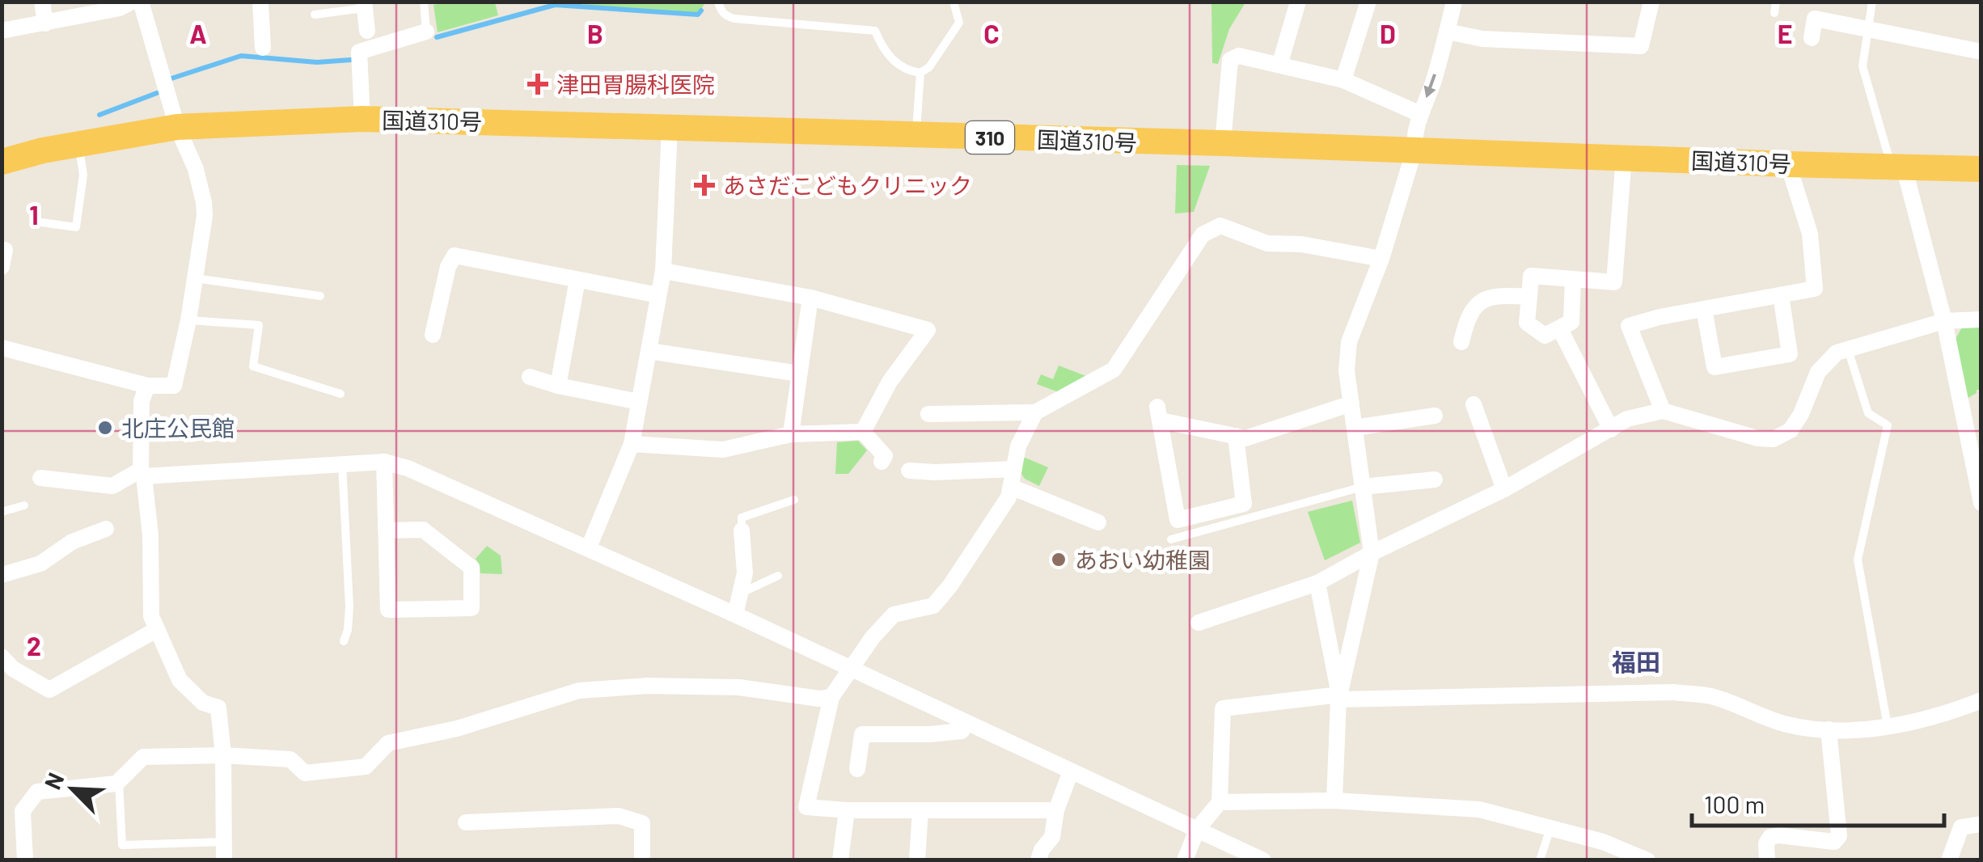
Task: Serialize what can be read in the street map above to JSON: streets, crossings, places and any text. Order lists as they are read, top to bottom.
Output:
{
  "streets": {
    "highway": ["国道310号", "310"]
  },
  "districts": ["福田"],
  "places": {
    "health": ["津田胃腸科医院", "あさだこどもクリニック"],
    "other": ["北庄公民館", "あおい幼稚園"]
  },
  "scale_bar": "100 m",
  "north": "top left",
  "grid": {
    "columns": [
      "A",
      "B",
      "C",
      "D",
      "E"
    ],
    "rows": ["1", "2"]
  }
}
